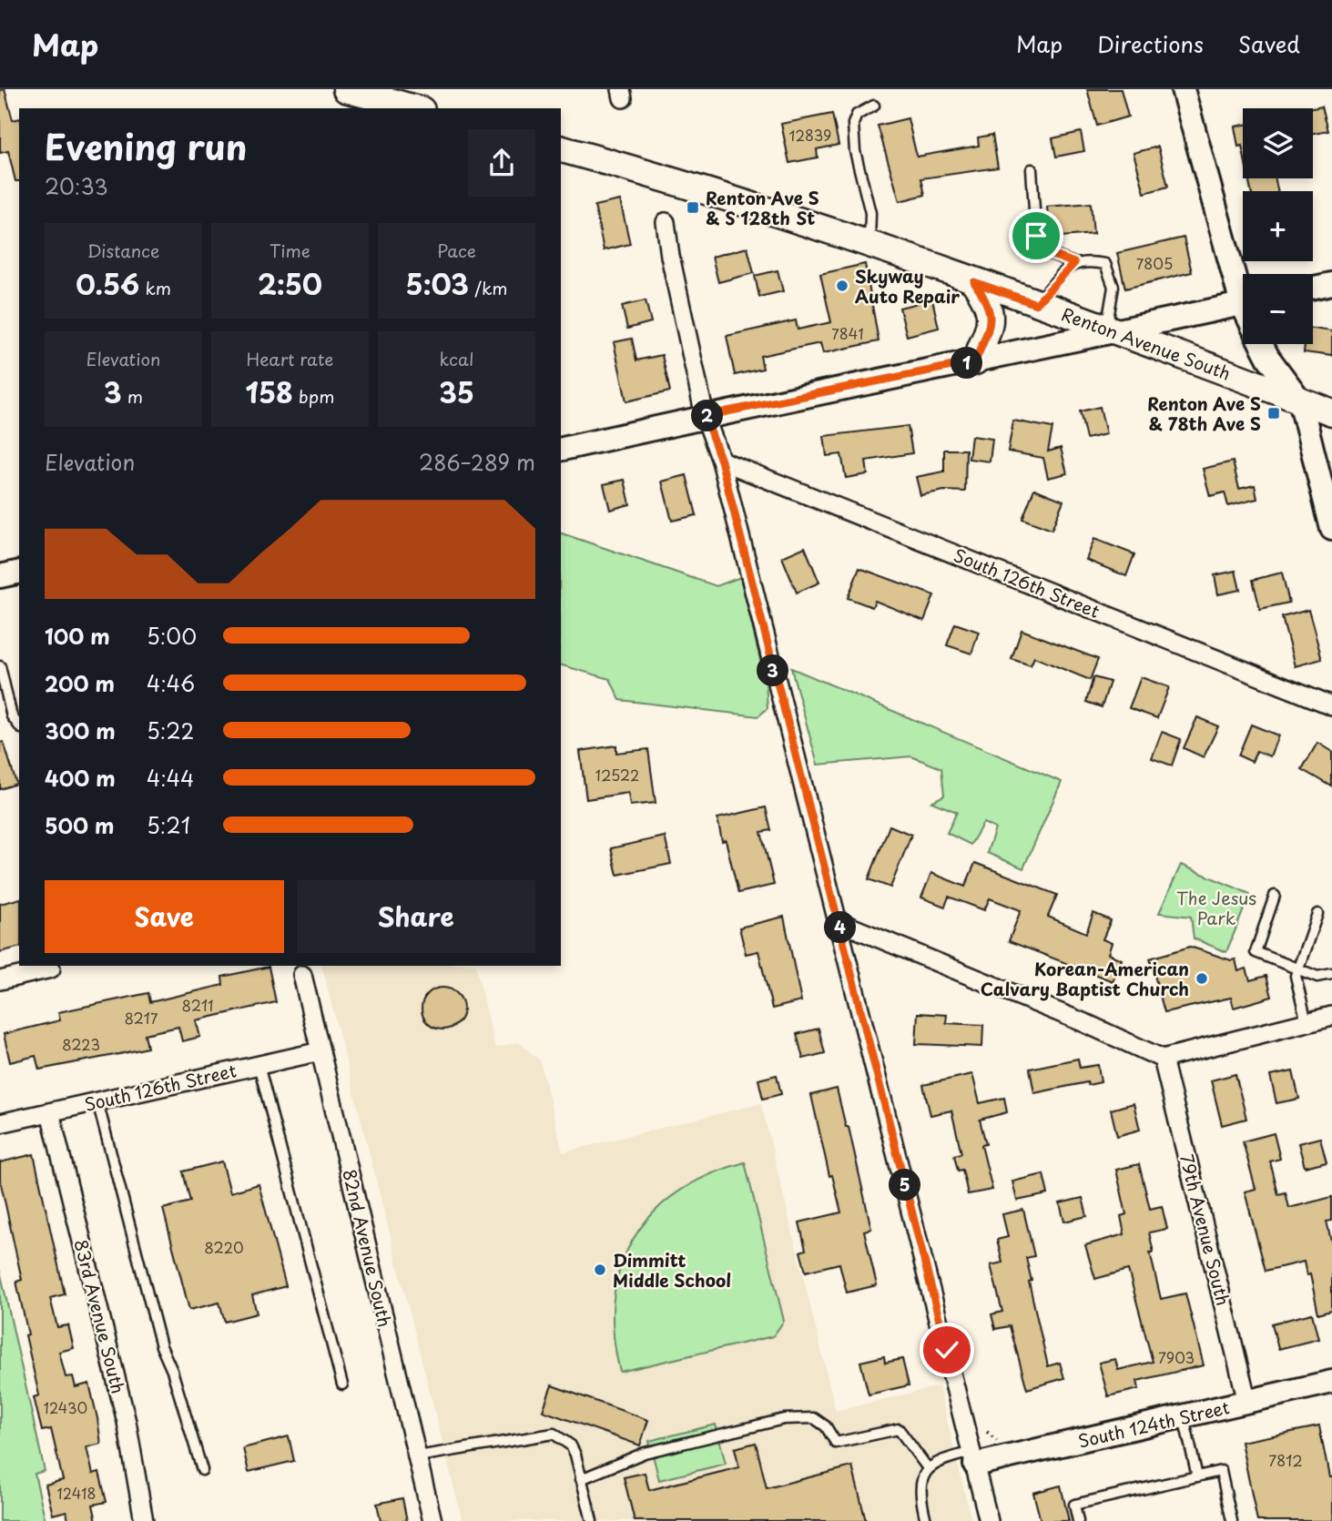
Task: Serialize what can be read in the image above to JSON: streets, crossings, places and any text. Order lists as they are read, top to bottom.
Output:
{
  "streets": {
    "main road": ["Renton Avenue South"],
    "street": [
      "South 126th Street",
      "79th Avenue South",
      "82nd Avenue South",
      "83rd Avenue South",
      "South 124th Street"
    ]
  },
  "crossings": [
    ["South 126th Street", "82nd Avenue South"],
    ["South 126th Street", "83rd Avenue South"],
    ["79th Avenue South", "South 124th Street"]
  ],
  "parks": ["The Jesus Park"],
  "places": {
    "transit": ["Renton Ave S & S 128th St", "Renton Ave S & 78th Ave S"],
    "other": ["Skyway Auto Repair", "Korean-American Calvary Baptist Church", "Dimmitt Middle School"]
  },
  "house_numbers": [
    "12839",
    "7805",
    "7841",
    "12522",
    "8211",
    "8217",
    "8223",
    "8220",
    "7903",
    "12430",
    "7812",
    "12418"
  ],
  "page": {
    "header": "Map",
    "nav": ["Map", "Directions", "Saved"],
    "map_buttons": ["+", "−"],
    "heading": ["Evening run", "20:33"],
    "stats": [
      ["Distance", "0.56 km"],
      ["Time", "2:50"],
      ["Pace", "5:03 /km"],
      ["Elevation", "3 m"],
      ["Heart rate", "158 bpm"],
      ["kcal", "35"]
    ],
    "pins": [
      "1",
      "2",
      "3",
      "4",
      "5"
    ],
    "chart": ["Elevation", "286–289 m"],
    "list": [
      {
        "name": "100 m",
        "note": "5:00"
      },
      {
        "name": "200 m",
        "note": "4:46"
      },
      {
        "name": "300 m",
        "note": "5:22"
      },
      {
        "name": "400 m",
        "note": "4:44"
      },
      {
        "name": "500 m",
        "note": "5:21"
      }
    ],
    "buttons": ["Save", "Share"]
  }
}
